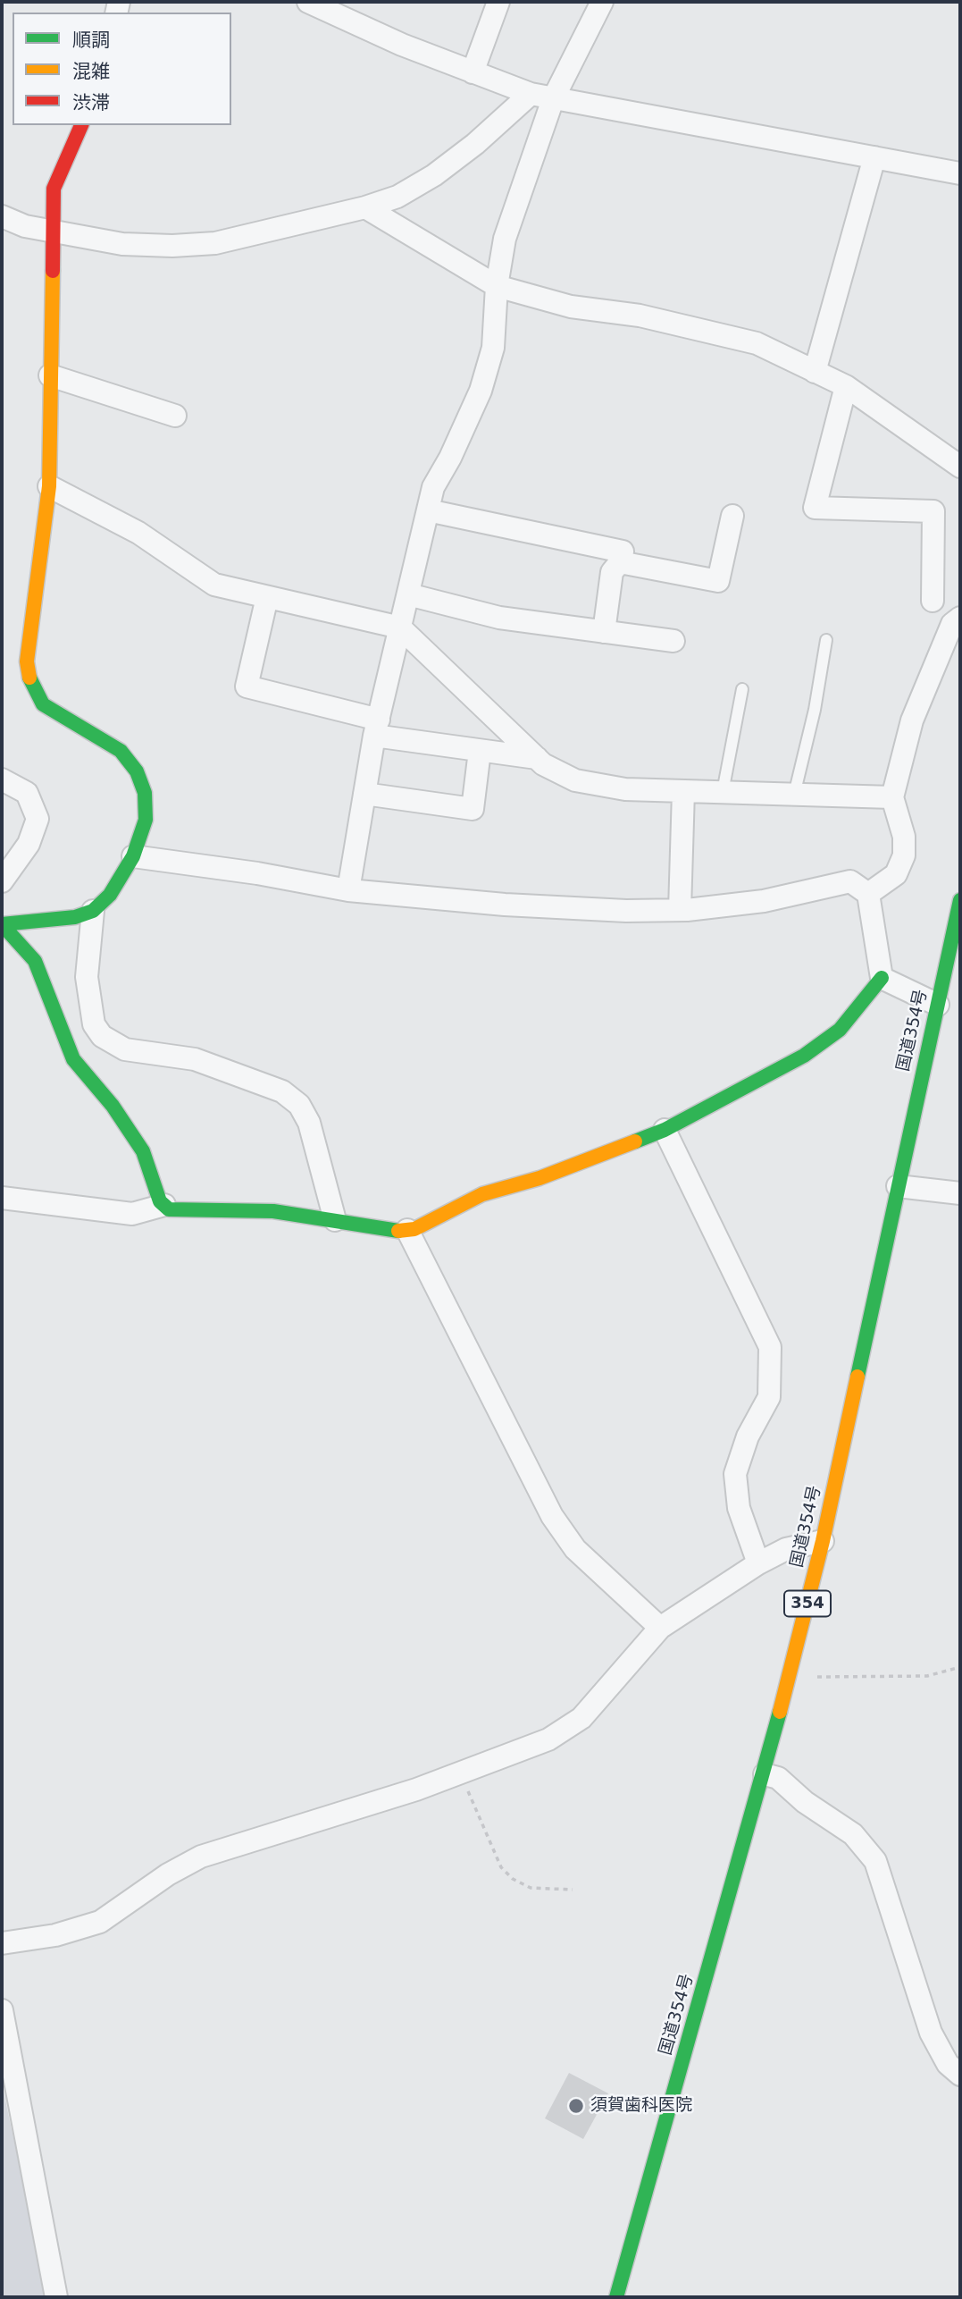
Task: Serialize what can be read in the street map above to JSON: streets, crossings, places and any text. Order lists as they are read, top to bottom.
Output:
{
  "streets": {
    "main road": ["国道354号", "354"]
  },
  "places": ["須賀歯科医院"],
  "legend": ["順調", "混雑", "渋滞"]
}
